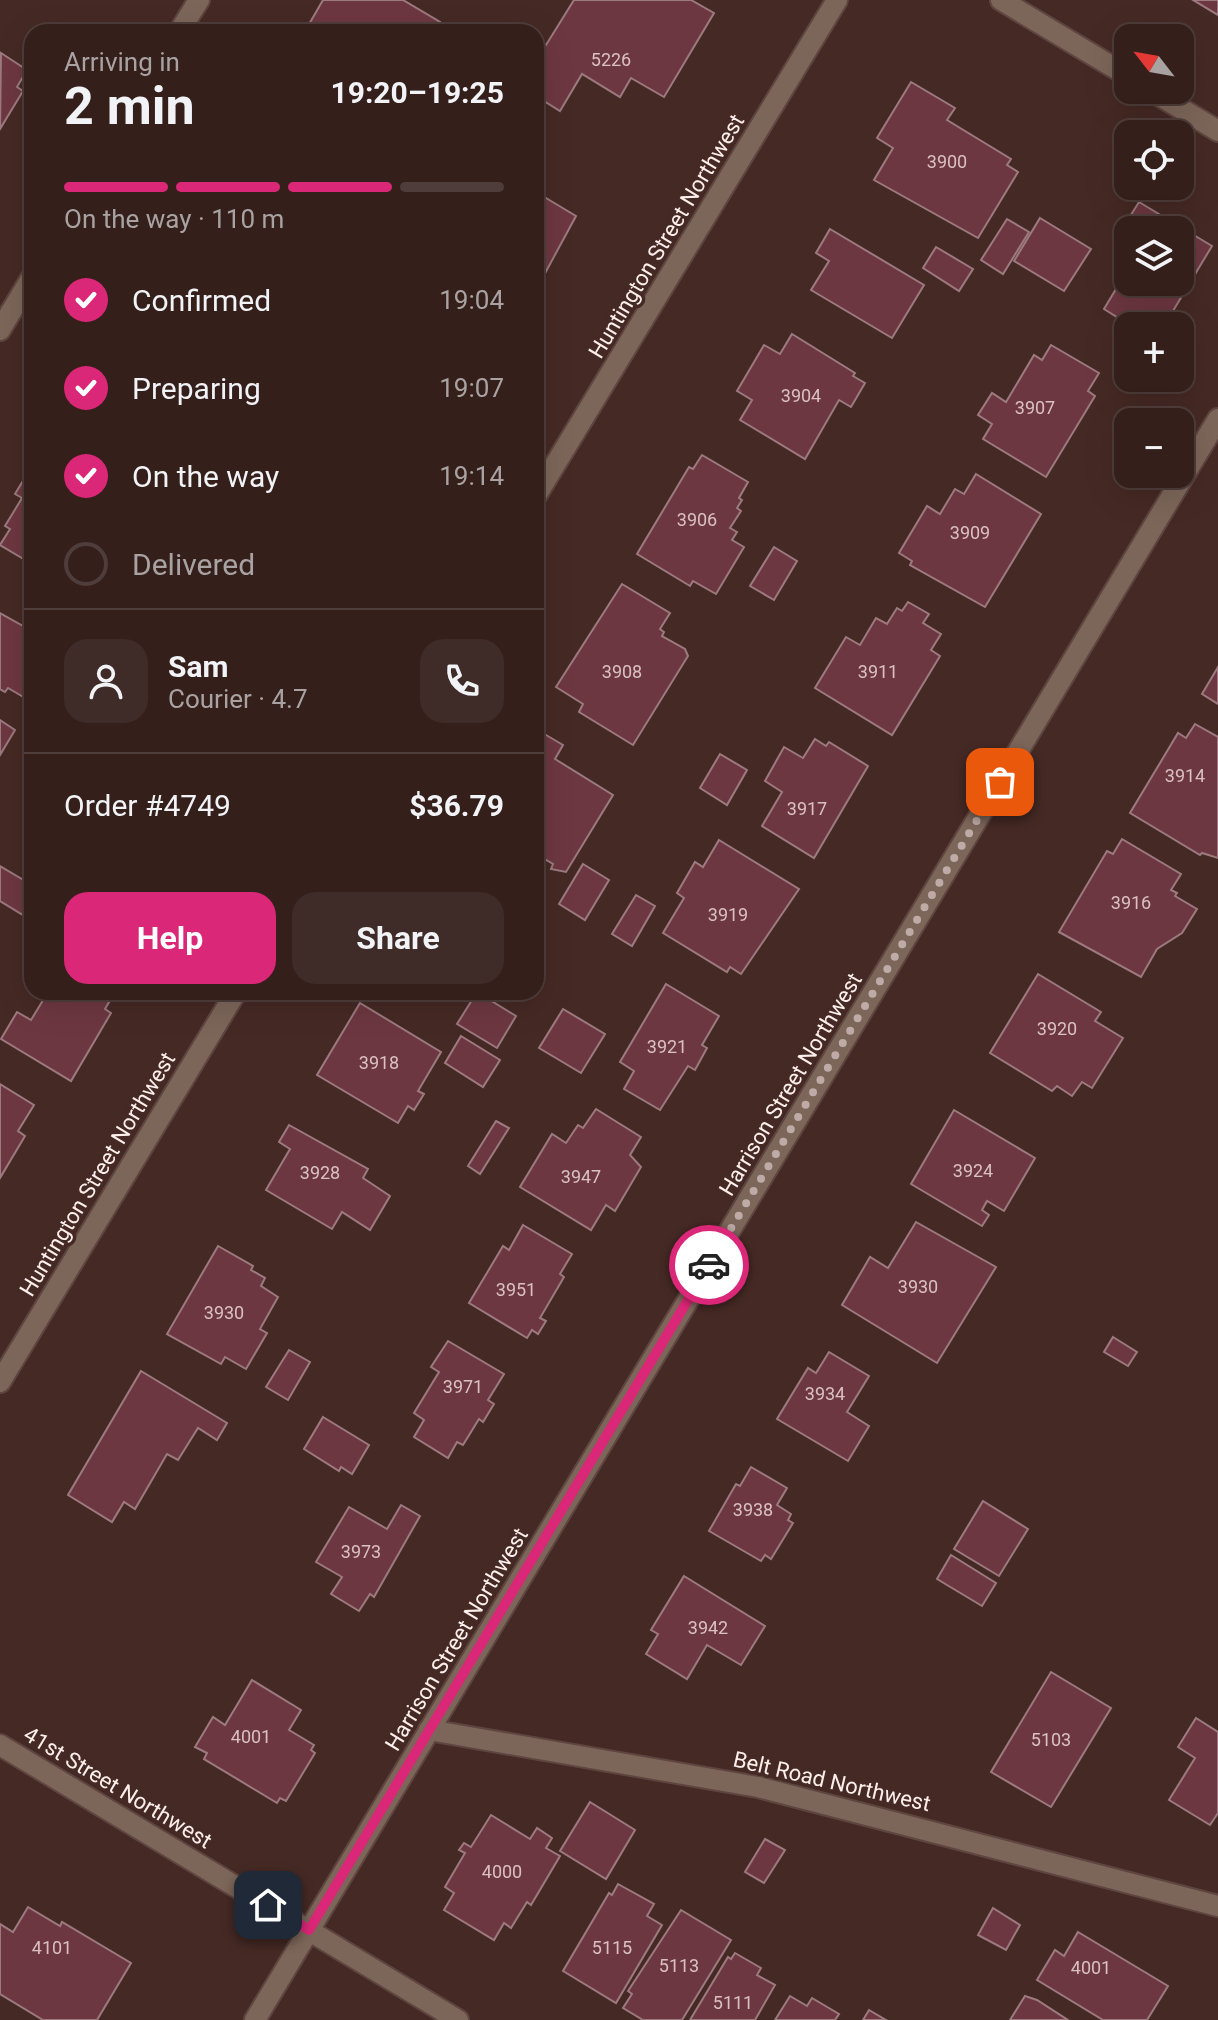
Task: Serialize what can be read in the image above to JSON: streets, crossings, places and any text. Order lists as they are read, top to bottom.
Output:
{
  "streets": {
    "street": [
      "Huntington Street Northwest",
      "Harrison Street Northwest",
      "Belt Road Northwest",
      "41st Street Northwest"
    ]
  },
  "crossings": [
    ["Harrison Street Northwest", "Belt Road Northwest"],
    ["Harrison Street Northwest", "41st Street Northwest"]
  ],
  "house_numbers": [
    "5226",
    "3900",
    "3904",
    "3907",
    "3906",
    "3909",
    "3908",
    "3911",
    "3914",
    "3917",
    "3916",
    "3919",
    "3920",
    "3921",
    "3918",
    "3924",
    "3928",
    "3947",
    "3930",
    "3951",
    "3930",
    "3971",
    "3934",
    "3938",
    "3973",
    "3942",
    "4001",
    "5103",
    "4000",
    "4101",
    "5115",
    "5113",
    "4001",
    "5111"
  ],
  "north": "top left",
  "page": {
    "map_buttons": ["+", "−"],
    "heading": ["2 min", "Arriving in", "19:20–19:25"],
    "panel": [
      "Sam",
      "Courier · 4.7",
      "Order #4749",
      "$36.79"
    ],
    "bar": "On the way · 110 m",
    "list": [
      ["Confirmed", "19:04"],
      ["Preparing", "19:07"],
      ["On the way", "19:14"],
      "Delivered"
    ],
    "buttons": ["Help", "Share"]
  }
}
